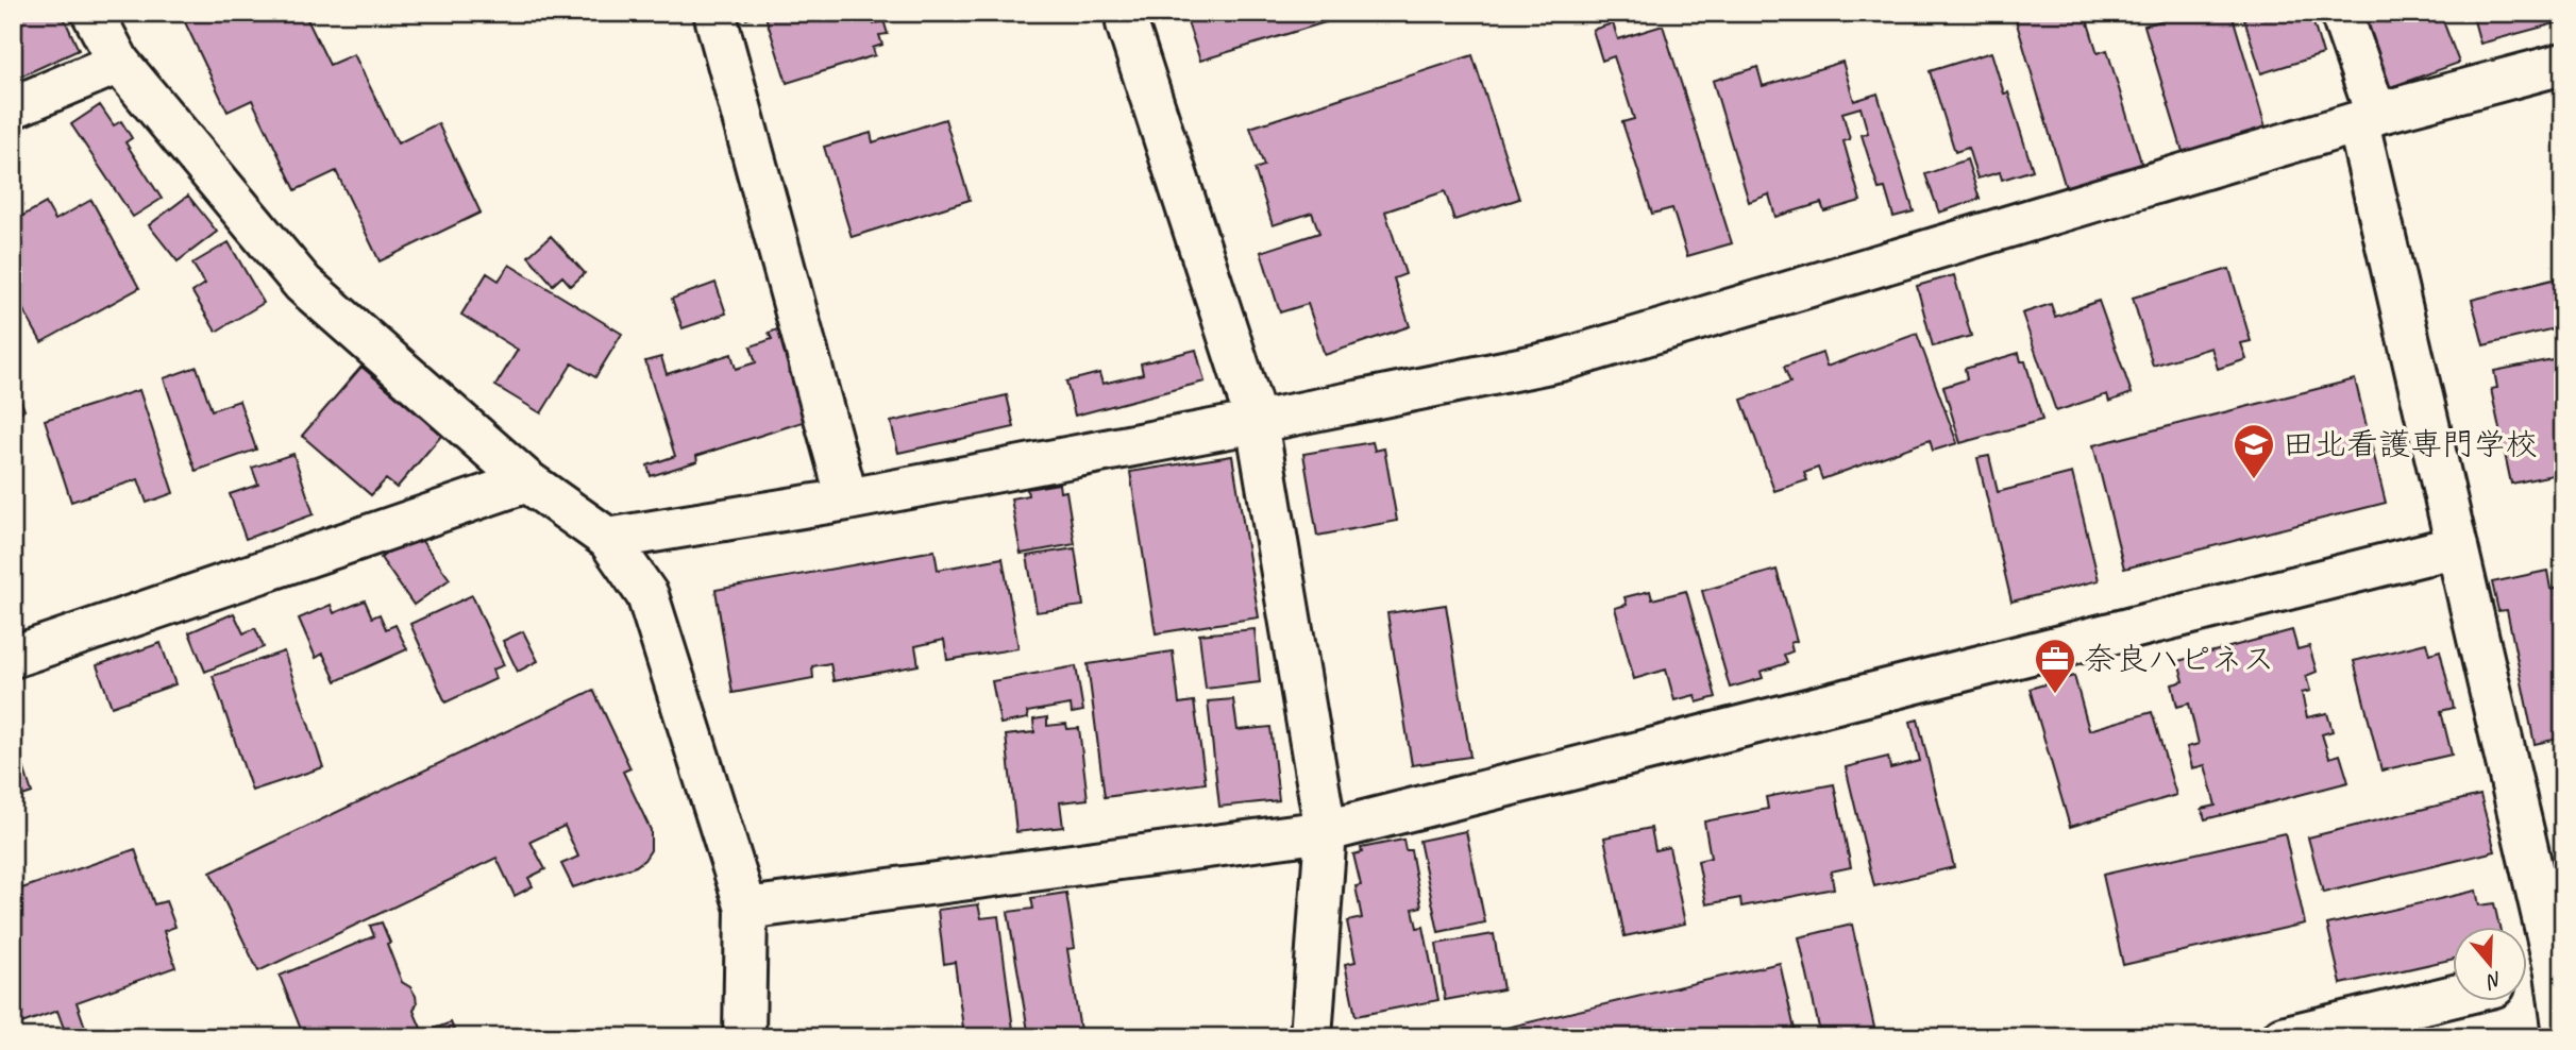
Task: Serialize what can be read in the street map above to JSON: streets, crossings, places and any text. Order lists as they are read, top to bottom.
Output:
{
  "places": {
    "school or university": ["田北看護専門学校"],
    "office": ["奈良ハピネス"]
  },
  "north": "bottom"
}
